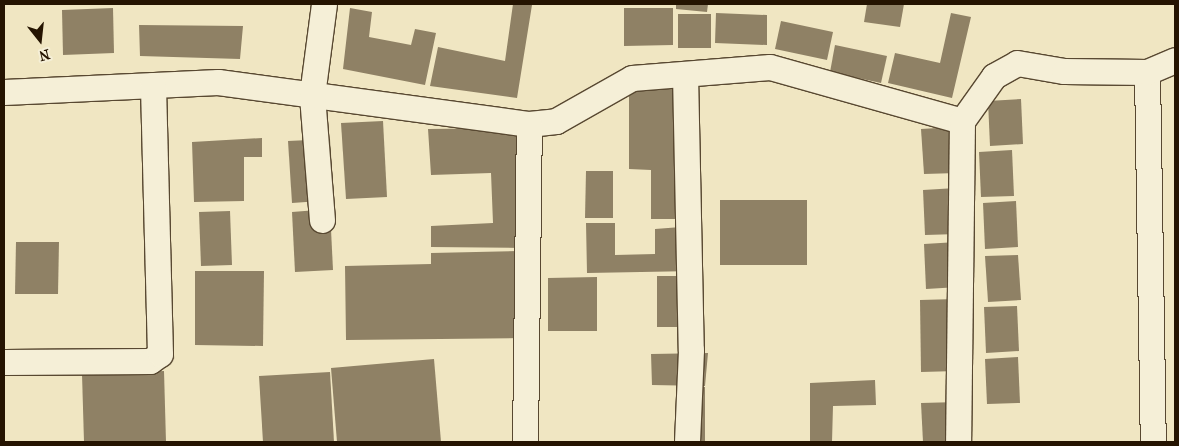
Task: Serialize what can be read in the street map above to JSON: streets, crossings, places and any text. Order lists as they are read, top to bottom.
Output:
{
  "north": "bottom"
}
